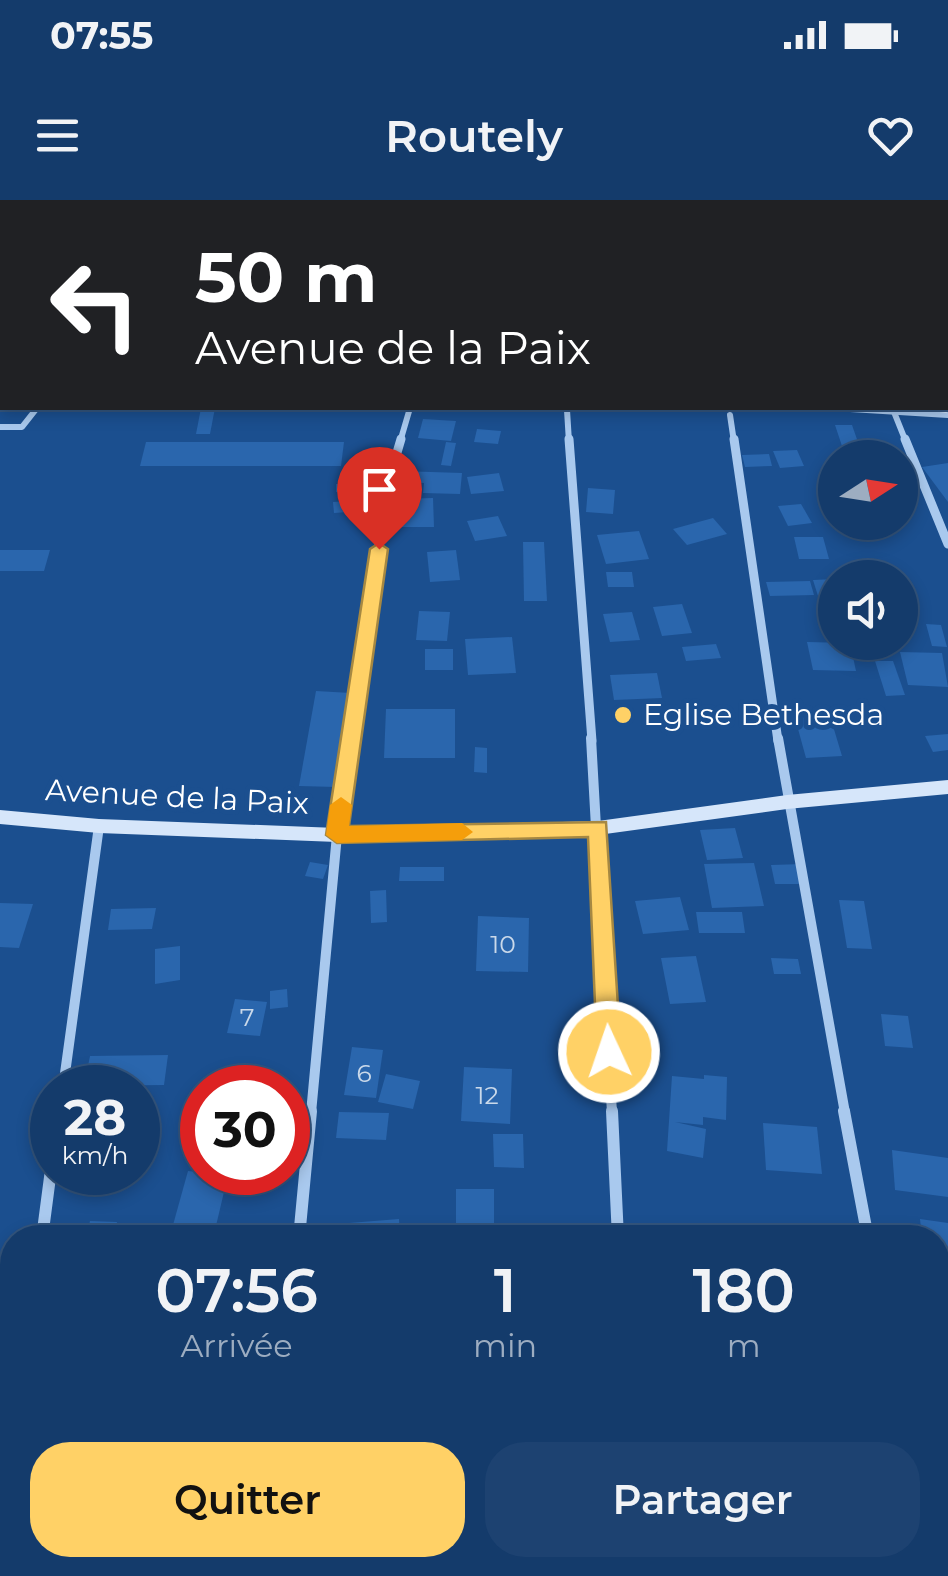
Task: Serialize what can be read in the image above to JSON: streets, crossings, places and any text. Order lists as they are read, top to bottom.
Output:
{
  "streets": {
    "street": ["Avenue de la Paix"]
  },
  "places": ["Eglise Bethesda"],
  "house_numbers": [
    "10",
    "7",
    "6",
    "12"
  ],
  "north": "right",
  "page": {
    "status": "07:55",
    "header": "Routely",
    "turn": ["50 m", "Avenue de la Paix"],
    "speed": "28 km/h",
    "limit": "30",
    "eta": [
      "07:56",
      "Arrivée",
      "1",
      "min",
      "180",
      "m"
    ],
    "buttons": ["Quitter", "Partager"]
  }
}
